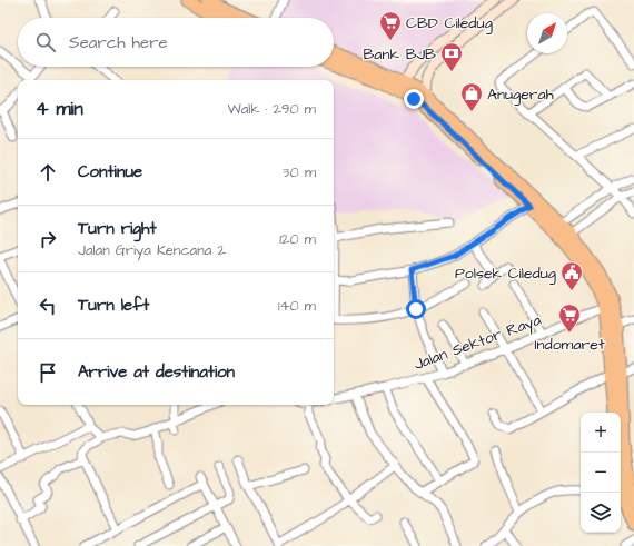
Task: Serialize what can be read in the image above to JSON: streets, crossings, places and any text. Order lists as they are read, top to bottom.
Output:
{
  "streets": {
    "street": ["Jalan Sektor Raya"]
  },
  "places": {
    "supermarket": ["CBD Ciledug", "Indomaret"],
    "bank": ["Bank BJB"],
    "shop": ["Anugerah"],
    "public building": ["Polsek Ciledug"]
  },
  "north": "top right",
  "page": {
    "search": "Search here",
    "heading": ["4 min", "Walk · 290 m"],
    "list": [
      ["Continue", "30 m"],
      ["Turn right", "Jalan Griya Kencana 2", "120 m"],
      ["Turn left", "140 m"],
      "Arrive at destination"
    ],
    "map_buttons": ["+", "−"]
  }
}
